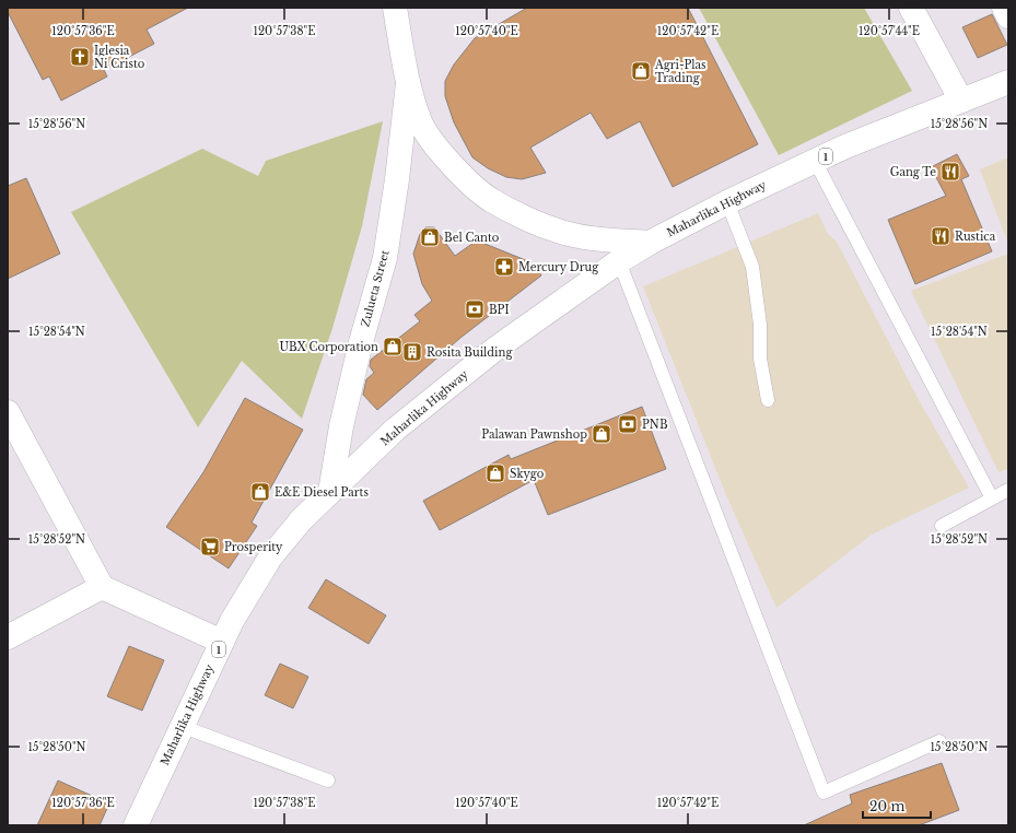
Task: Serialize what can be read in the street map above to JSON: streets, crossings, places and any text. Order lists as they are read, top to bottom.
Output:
{
  "streets": {
    "main road": ["1", "Maharlika Highway", "Zulueta Street"]
  },
  "crossings": [
    ["Maharlika Highway", "Zulueta Street"]
  ],
  "places": {
    "church": ["Iglesia Ni Cristo"],
    "shop": [
      "Agri-Plas Trading",
      "Bel Canto",
      "UBX Corporation",
      "Palawan Pawnshop",
      "Skygo",
      "E&E Diesel Parts"
    ],
    "restaurant": ["Gang Te", "Rustica"],
    "pharmacy": ["Mercury Drug"],
    "bank": ["BPI", "PNB"],
    "building": ["Rosita Building"],
    "supermarket": ["Prosperity"]
  },
  "scale_bar": "20 m",
  "coordinates": [
    "120°57'36\"E",
    "120°57'38\"E",
    "120°57'40\"E",
    "120°57'42\"E",
    "120°57'44\"E",
    "15°28'56\"N",
    "15°28'54\"N",
    "15°28'52\"N",
    "15°28'50\"N"
  ]
}
